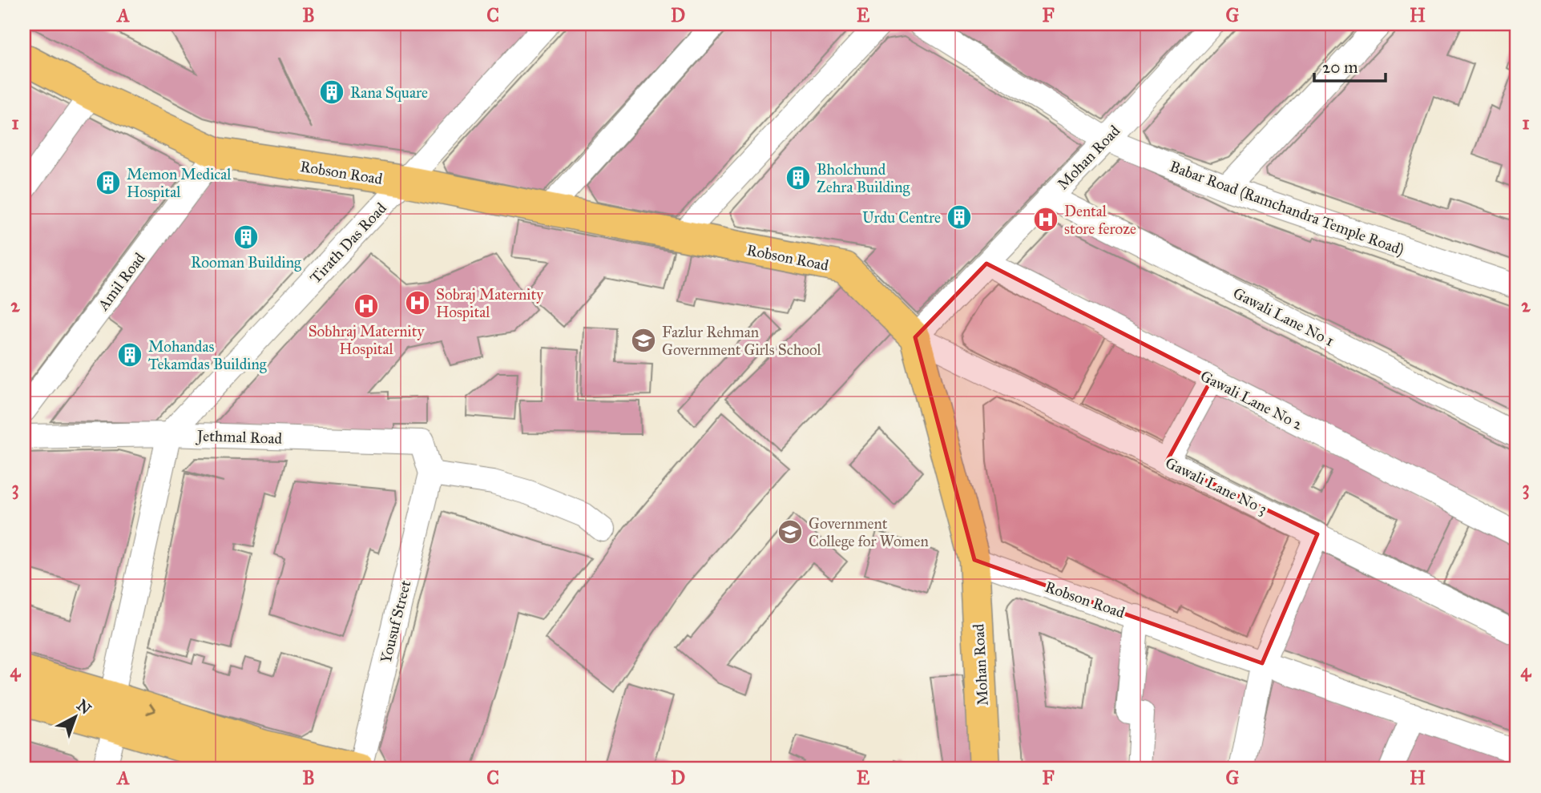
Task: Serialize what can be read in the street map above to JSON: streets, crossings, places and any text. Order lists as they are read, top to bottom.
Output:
{
  "streets": {
    "main road": ["Mohan Road", "Robson Road"],
    "street": [
      "Babar Road (Ramchandra Temple Road)",
      "Tirath Das Road",
      "Amil Road",
      "Gawali Lane No 1",
      "Gawali Lane No 2",
      "Jethmal Road",
      "Gawali Lane No 3",
      "Yousuf Street"
    ]
  },
  "crossings": [
    ["Mohan Road", "Robson Road"],
    ["Mohan Road", "Babar Road (Ramchandra Temple Road)"],
    ["Mohan Road", "Gawali Lane No 1"],
    ["Mohan Road", "Gawali Lane No 2"],
    ["Mohan Road", "Gawali Lane No 3"],
    ["Robson Road", "Tirath Das Road"],
    ["Robson Road", "Amil Road"],
    ["Robson Road", "Gawali Lane No 3"],
    ["Tirath Das Road", "Jethmal Road"],
    ["Jethmal Road", "Yousuf Street"]
  ],
  "places": {
    "building": [
      "Rana Square",
      "Bholchund Zehra Building",
      "Memon Medical Hospital",
      "Urdu Centre",
      "Rooman Building",
      "Mohandas Tekamdas Building"
    ],
    "hospital": ["Dental store feroze", "Sobraj Maternity Hospital", "Sobhraj Maternity Hospital"],
    "school or university": ["Fazlur Rehman Government Girls School", "Government College for Women"]
  },
  "scale_bar": "20 m",
  "north": "top right",
  "grid": {
    "columns": [
      "A",
      "B",
      "C",
      "D",
      "E",
      "F",
      "G",
      "H"
    ],
    "rows": [
      "1",
      "2",
      "3",
      "4"
    ]
  }
}
